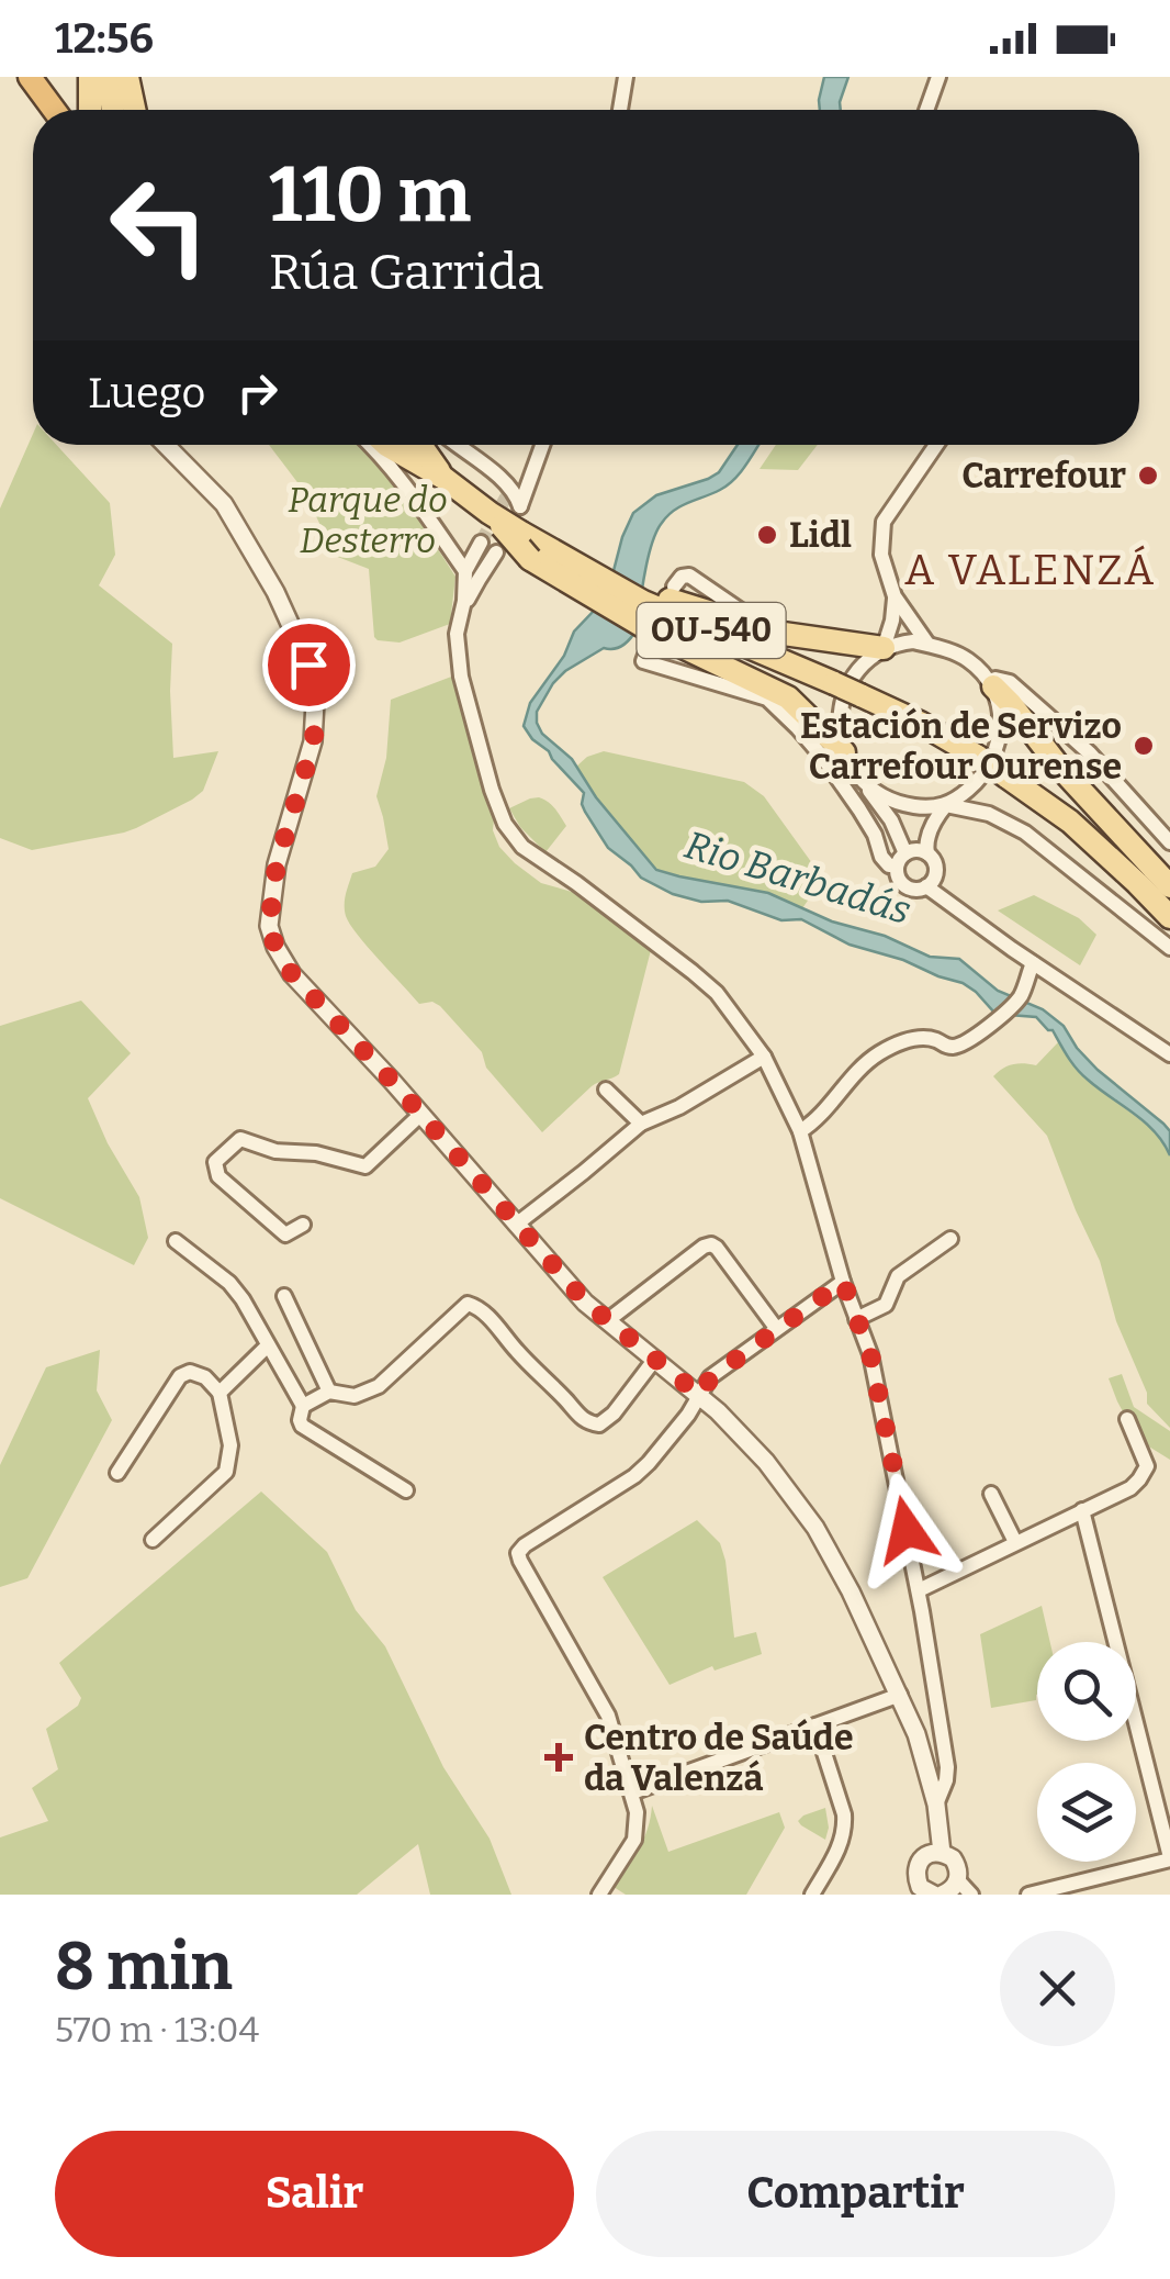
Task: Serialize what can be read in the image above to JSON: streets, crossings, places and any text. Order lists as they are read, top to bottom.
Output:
{
  "streets": {
    "main road": ["OU-540"]
  },
  "districts": ["A VALENZÁ"],
  "water": ["Rio Barbadás"],
  "parks": ["Parque do Desterro"],
  "places": {
    "other": ["Carrefour", "Lidl", "Estación de Servizo Carrefour Ourense"],
    "health": ["Centro de Saúde da Valenzá"]
  },
  "page": {
    "status": "12:56",
    "turn": ["110 m", "Rúa Garrida"],
    "then": "Luego",
    "heading": ["8 min", "570 m · 13:04"],
    "buttons": ["Salir", "Compartir"]
  }
}
